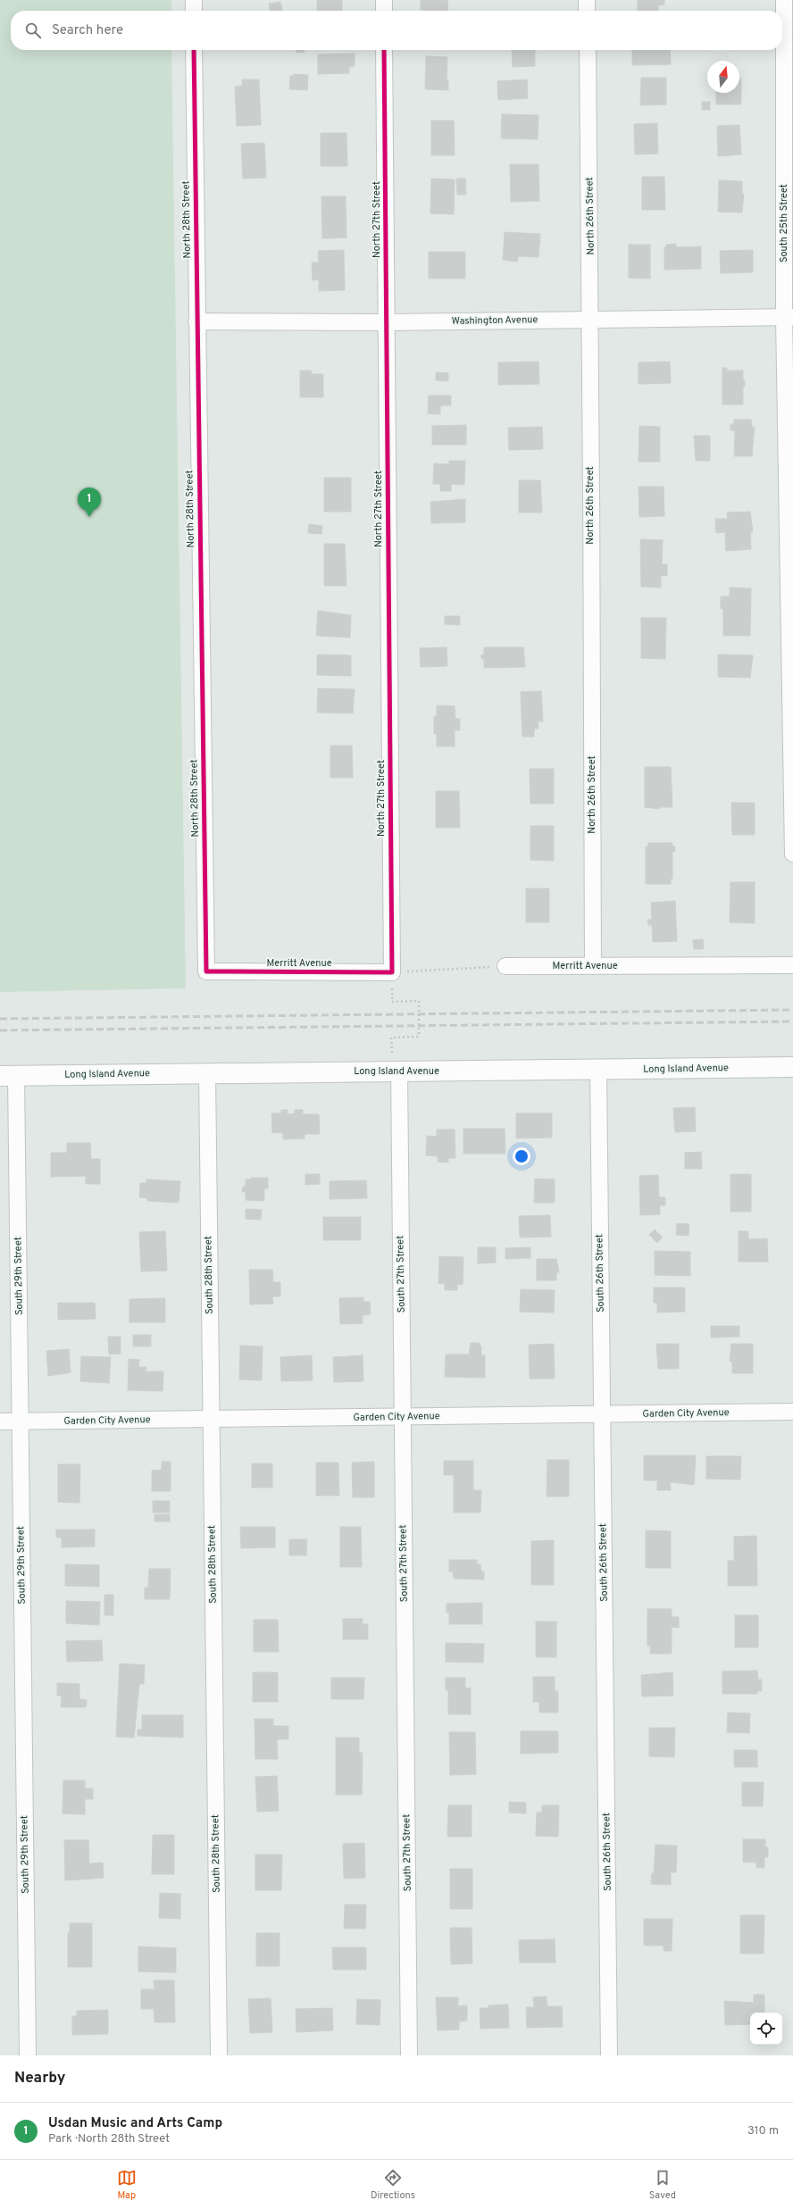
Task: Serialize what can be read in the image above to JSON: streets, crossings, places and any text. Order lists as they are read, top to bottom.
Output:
{
  "streets": {
    "street": [
      "North 26th Street",
      "North 28th Street",
      "North 27th Street",
      "South 25th Street",
      "Washington Avenue",
      "Merritt Avenue",
      "Long Island Avenue",
      "South 26th Street",
      "South 27th Street",
      "South 28th Street",
      "South 29th Street",
      "Garden City Avenue"
    ]
  },
  "crossings": [
    ["North 26th Street", "Washington Avenue"],
    ["North 26th Street", "Merritt Avenue"],
    ["North 28th Street", "Washington Avenue"],
    ["North 28th Street", "Merritt Avenue"],
    ["North 27th Street", "Washington Avenue"],
    ["North 27th Street", "Merritt Avenue"],
    ["South 25th Street", "Washington Avenue"],
    ["Long Island Avenue", "South 26th Street"],
    ["Long Island Avenue", "South 27th Street"],
    ["Long Island Avenue", "South 28th Street"],
    ["Long Island Avenue", "South 29th Street"],
    ["South 26th Street", "Garden City Avenue"],
    ["South 27th Street", "Garden City Avenue"],
    ["South 28th Street", "Garden City Avenue"],
    ["South 29th Street", "Garden City Avenue"]
  ],
  "north": "top",
  "page": {
    "search": "Search here",
    "pins": "1",
    "heading": "Nearby",
    "list": [
      {
        "mark": "1",
        "name": "Usdan Music and Arts Camp",
        "note": "Park · North 28th Street",
        "value": "310 m"
      }
    ],
    "nav": ["Map", "Directions", "Saved"]
  }
}
